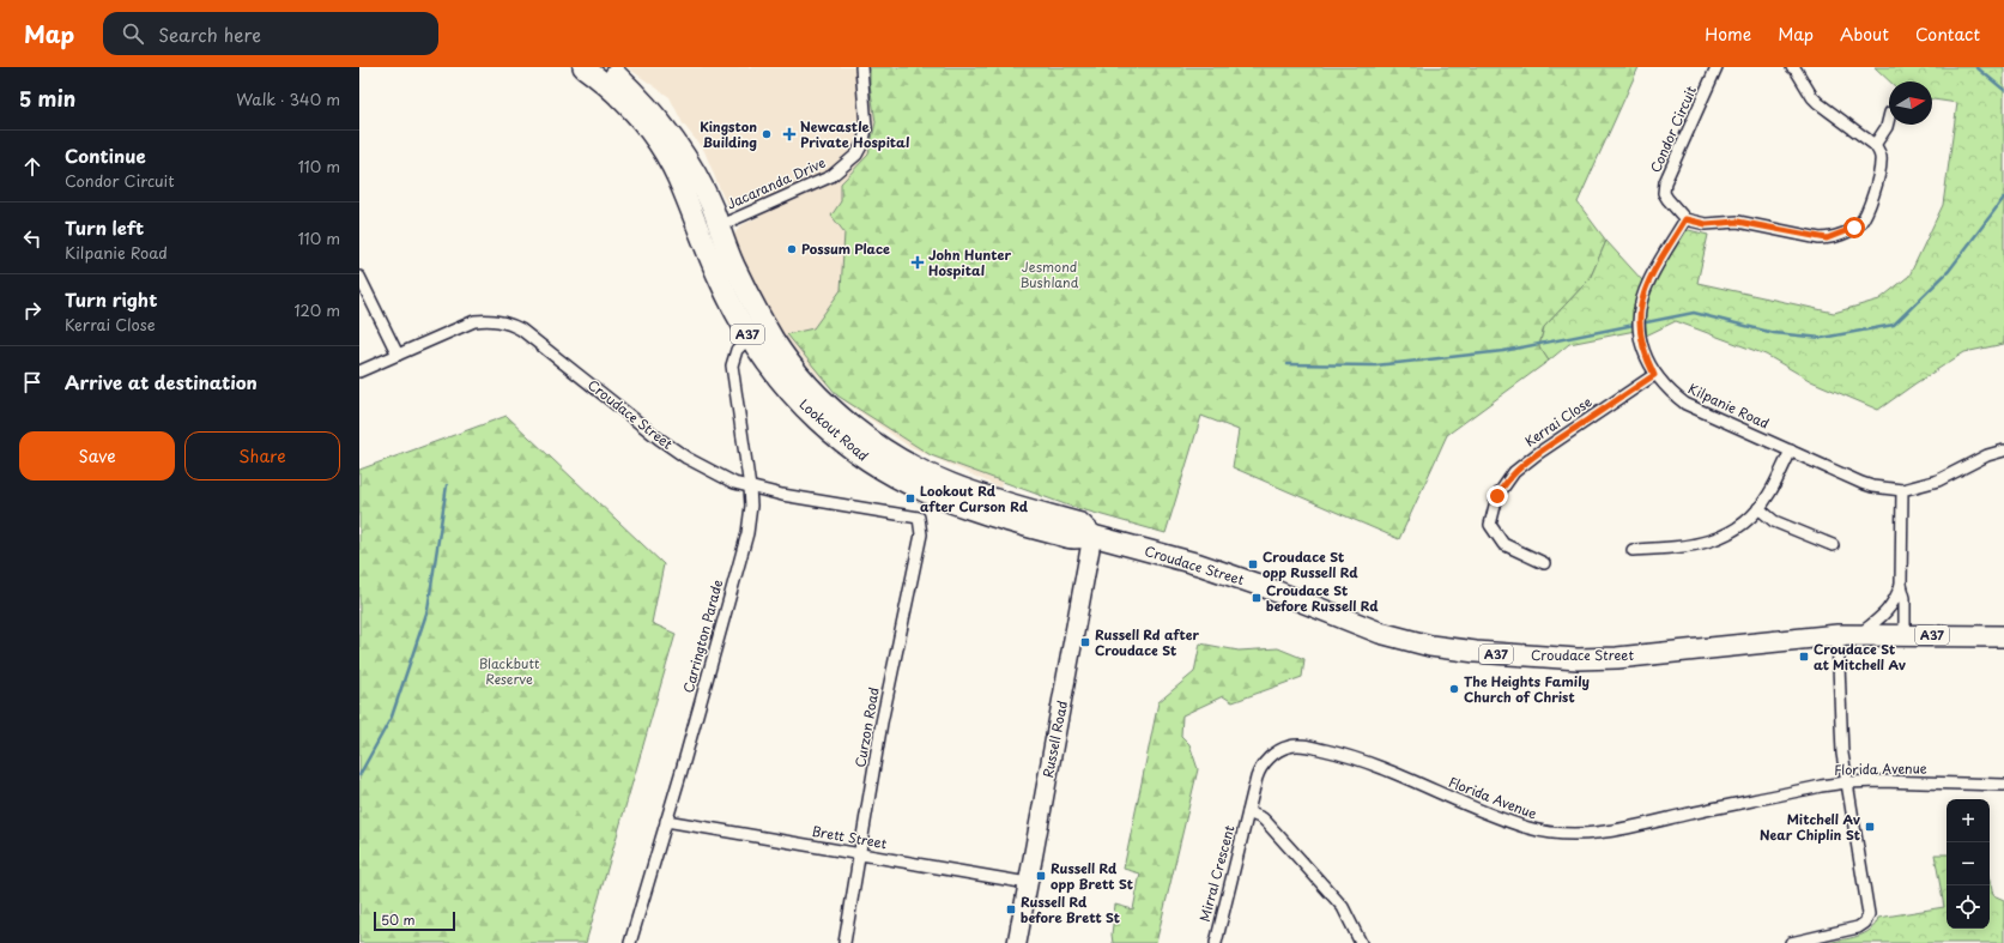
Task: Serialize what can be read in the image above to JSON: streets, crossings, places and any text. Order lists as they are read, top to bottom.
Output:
{
  "streets": {
    "highway": ["A37", "Croudace Street", "Lookout Road"],
    "main road": ["Russell Road"],
    "street": [
      "Condor Circuit",
      "Jacaranda Drive",
      "Kilpanie Road",
      "Kerrai Close",
      "Carrington Parade",
      "Curzon Road",
      "Florida Avenue",
      "Brett Street",
      "Mirral Crescent"
    ]
  },
  "crossings": [
    ["Condor Circuit", "Kilpanie Road"],
    ["Jacaranda Drive", "Lookout Road"],
    ["Kilpanie Road", "Kerrai Close"],
    ["Croudace Street", "Lookout Road"],
    ["Croudace Street", "Carrington Parade"],
    ["Croudace Street", "Curzon Road"],
    ["Croudace Street", "Russell Road"],
    ["Lookout Road", "Carrington Parade"],
    ["Lookout Road", "Russell Road"],
    ["Carrington Parade", "Brett Street"],
    ["Curzon Road", "Brett Street"],
    ["Russell Road", "Brett Street"],
    ["Florida Avenue", "Mirral Crescent"]
  ],
  "parks": ["Jesmond Bushland", "Blackbutt Reserve"],
  "places": {
    "other": ["Kingston Building", "Possum Place", "The Heights Family Church of Christ"],
    "health": ["Newcastle Private Hospital", "John Hunter Hospital"],
    "transit": [
      "Lookout Rd after Curson Rd",
      "Croudace St opp Russell Rd",
      "Croudace St before Russell Rd",
      "Russell Rd after Croudace St",
      "Croudace St at Mitchell Av",
      "Mitchell Av Near Chiplin St",
      "Russell Rd opp Brett St",
      "Russell Rd before Brett St"
    ]
  },
  "scale_bar": "50 m",
  "north": "right",
  "page": {
    "header": "Map",
    "search": "Search here",
    "nav": [
      "Home",
      "Map",
      "About",
      "Contact"
    ],
    "heading": ["5 min", "Walk · 340 m"],
    "list": [
      ["Continue", "Condor Circuit", "110 m"],
      ["Turn left", "Kilpanie Road", "110 m"],
      ["Turn right", "Kerrai Close", "120 m"],
      "Arrive at destination"
    ],
    "buttons": ["Save", "Share"],
    "map_buttons": ["+", "−"],
    "scale": "50 m"
  }
}
